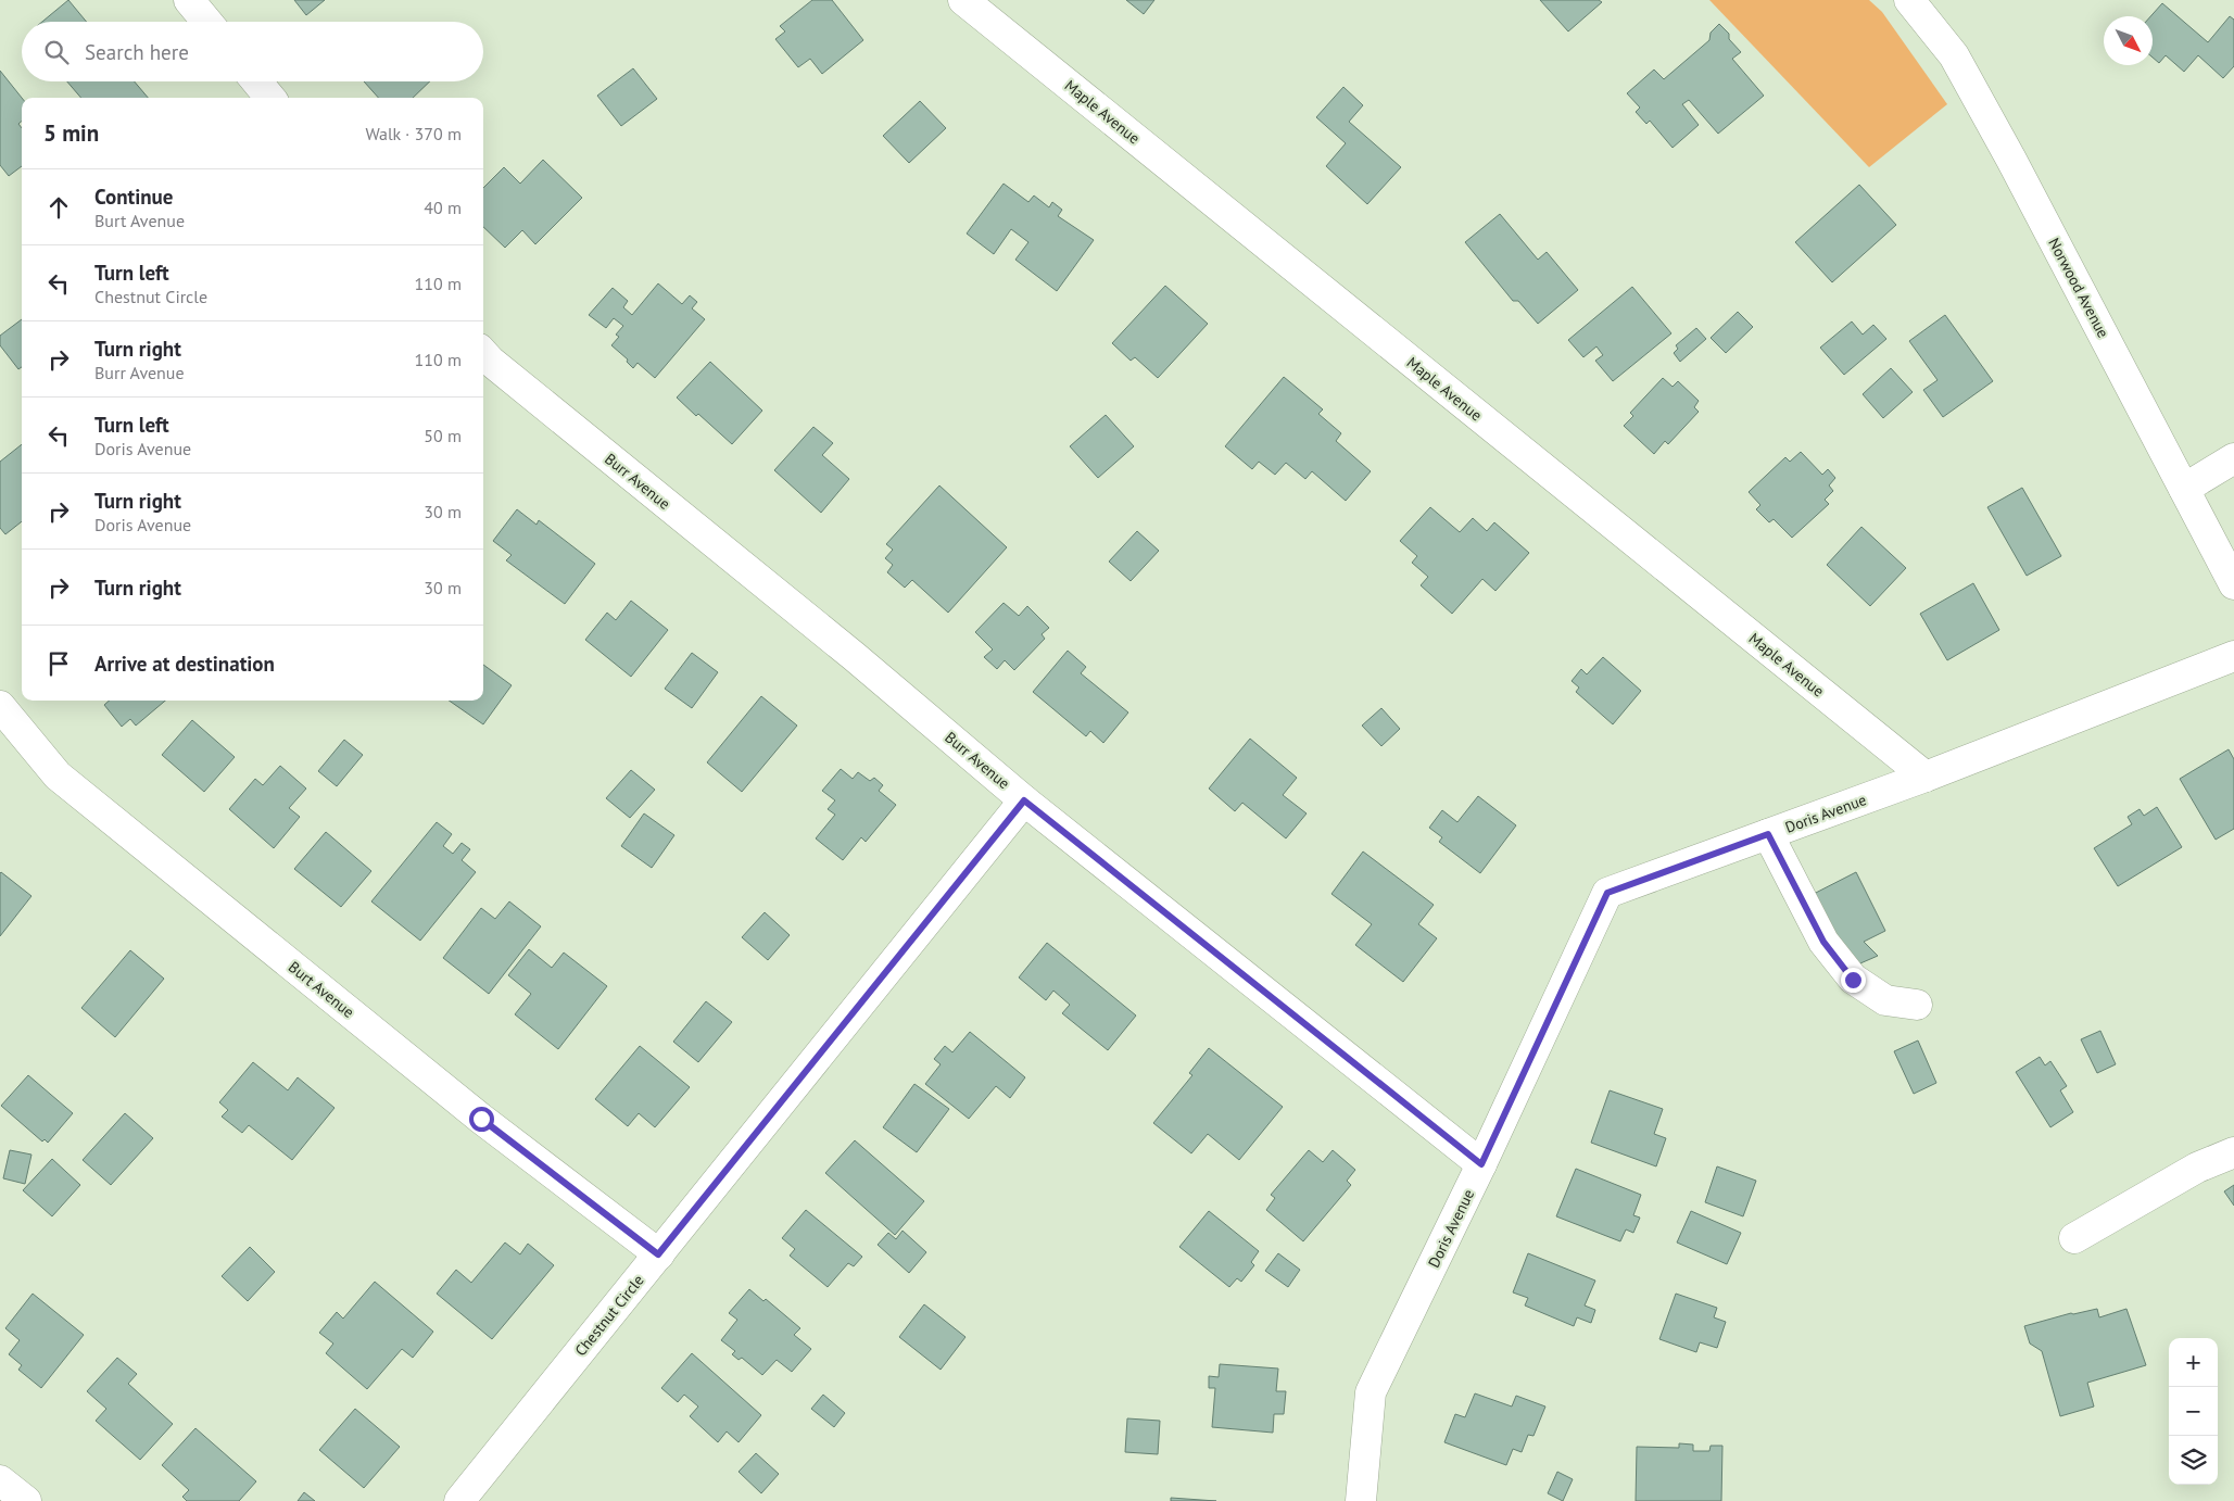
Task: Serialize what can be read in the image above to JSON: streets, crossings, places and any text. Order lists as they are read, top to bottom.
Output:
{
  "streets": {
    "street": [
      "Maple Avenue",
      "Norwood Avenue",
      "Burr Avenue",
      "Doris Avenue",
      "Burt Avenue",
      "Chestnut Circle"
    ]
  },
  "crossings": [
    ["Maple Avenue", "Doris Avenue"],
    ["Burr Avenue", "Doris Avenue"],
    ["Burr Avenue", "Chestnut Circle"],
    ["Burt Avenue", "Chestnut Circle"]
  ],
  "north": "bottom right",
  "page": {
    "search": "Search here",
    "heading": ["5 min", "Walk · 370 m"],
    "list": [
      ["Continue", "Burt Avenue", "40 m"],
      ["Turn left", "Chestnut Circle", "110 m"],
      ["Turn right", "Burr Avenue", "110 m"],
      ["Turn left", "Doris Avenue", "50 m"],
      ["Turn right", "Doris Avenue", "30 m"],
      ["Turn right", "30 m"],
      "Arrive at destination"
    ],
    "map_buttons": ["+", "−"]
  }
}
